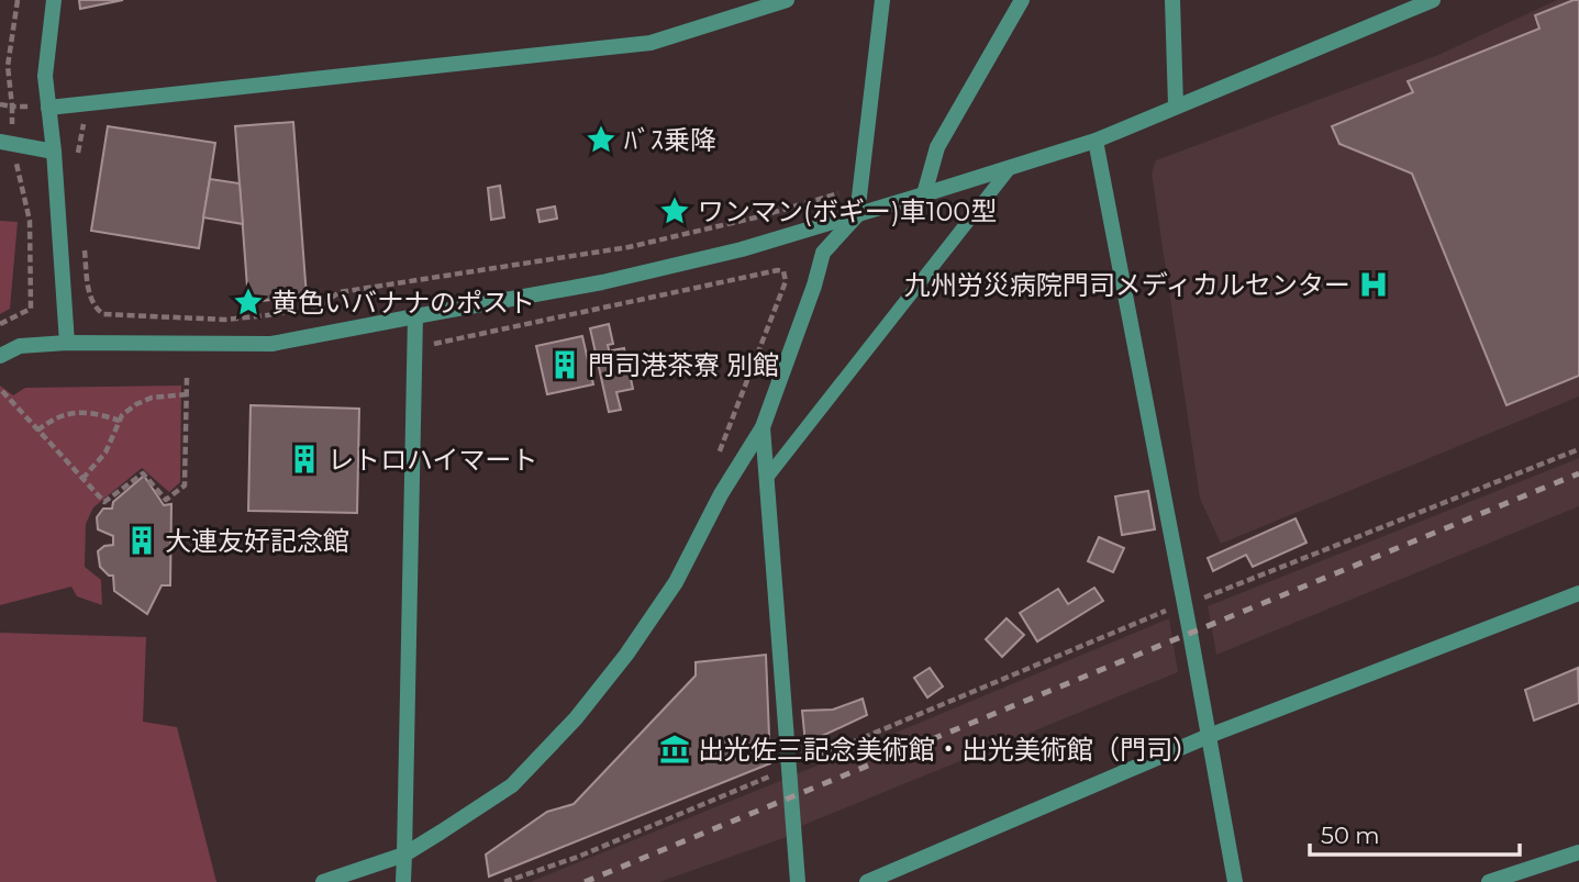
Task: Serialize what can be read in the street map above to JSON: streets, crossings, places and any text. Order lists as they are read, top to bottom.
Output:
{
  "places": {
    "place": ["ﾊﾞｽ乗降", "ワンマン(ボギー)車100型", "黄色いバナナのポスト"],
    "hospital": ["九州労災病院門司メディカルセンター"],
    "building": ["門司港茶寮 別館", "レトロハイマート", "大連友好記念館"],
    "museum": ["出光佐三記念美術館・出光美術館（門司）"]
  },
  "scale_bar": "50 m"
}
